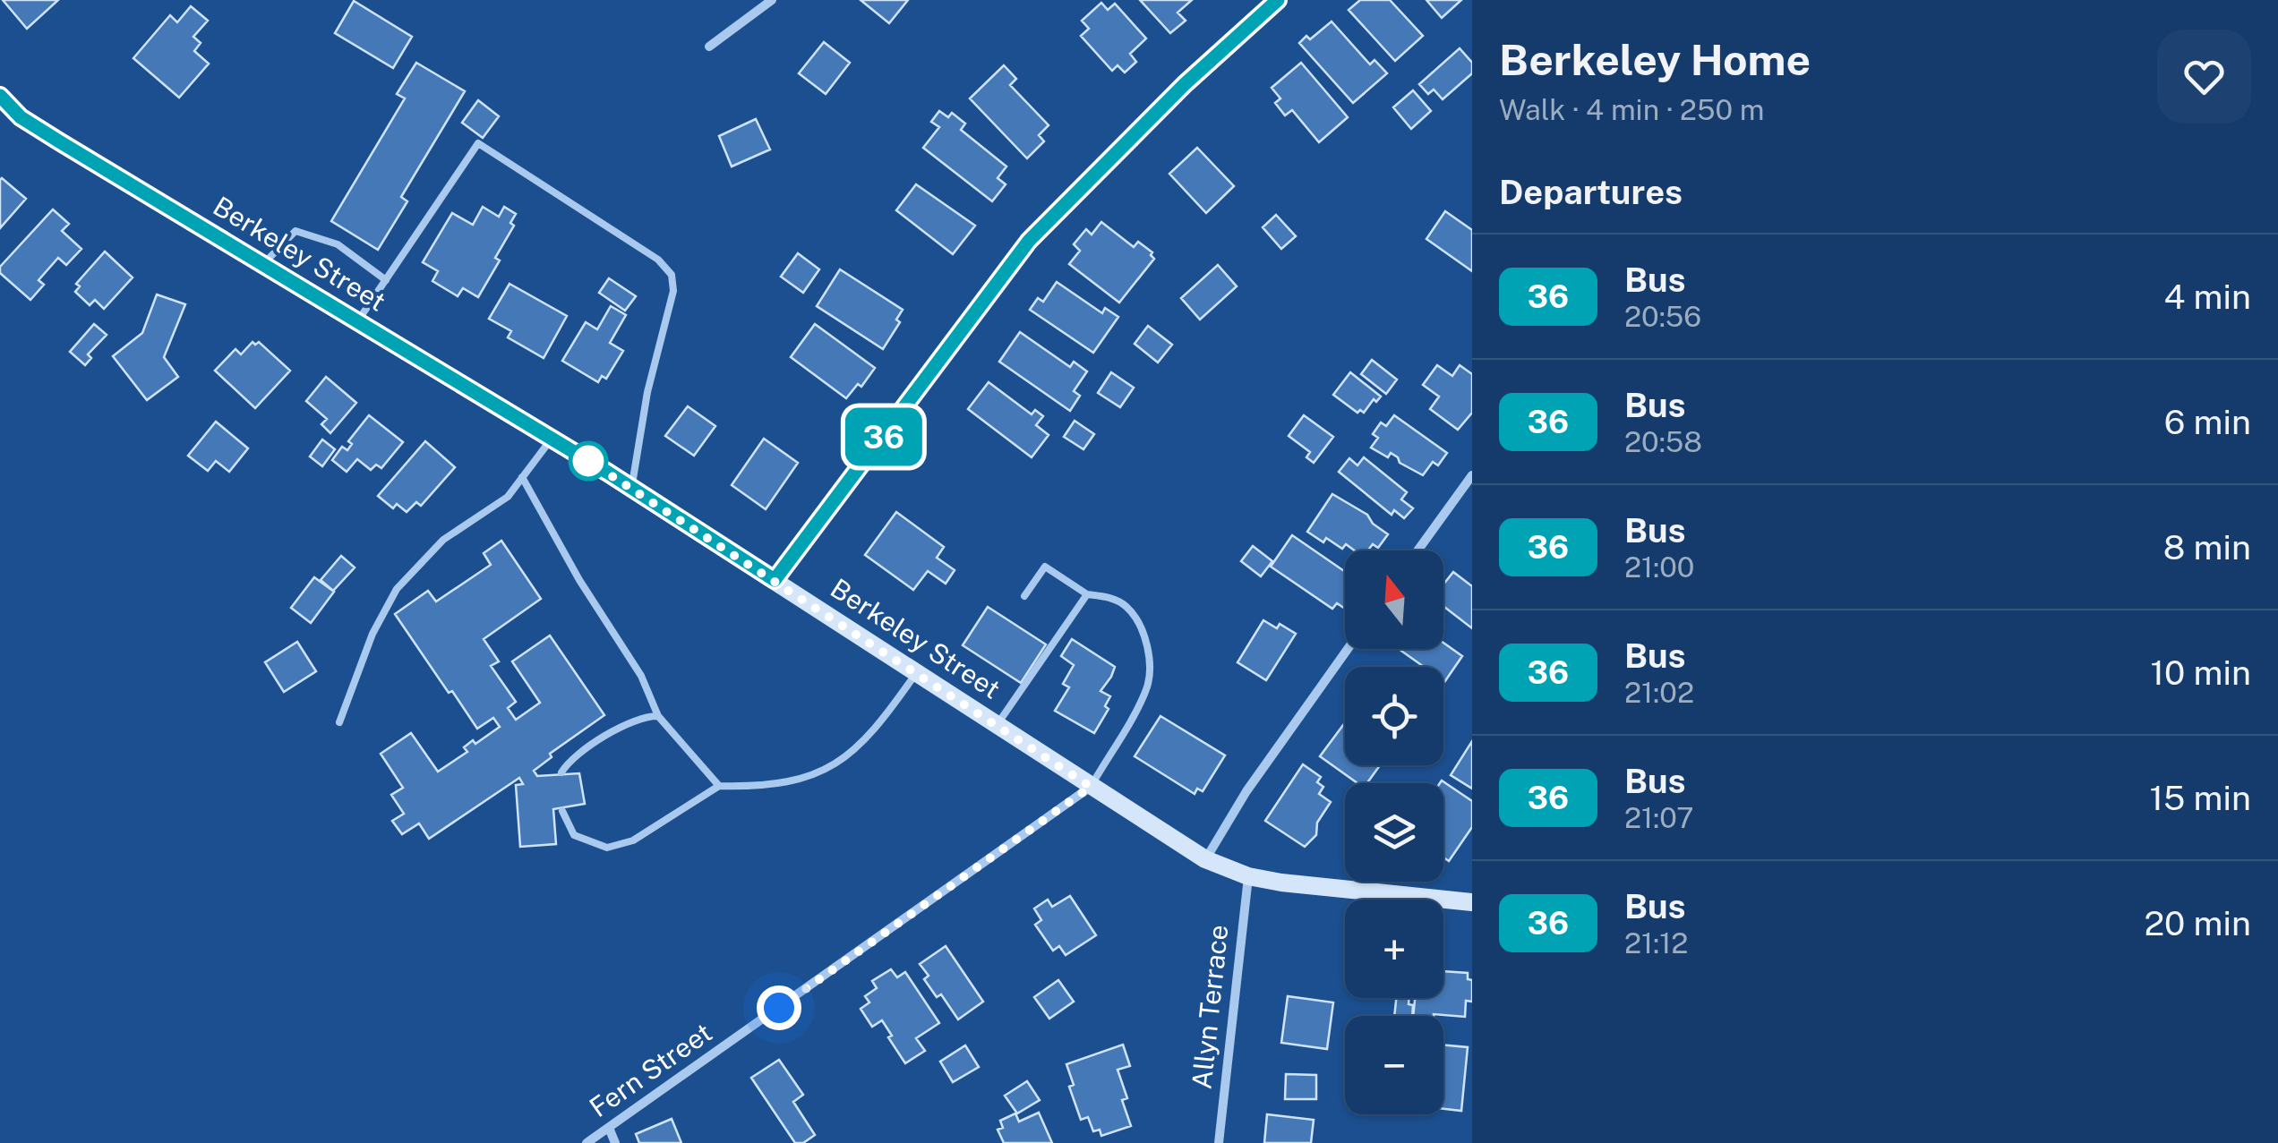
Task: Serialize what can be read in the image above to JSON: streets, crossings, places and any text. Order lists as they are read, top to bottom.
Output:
{
  "streets": {
    "street": ["Berkeley Street", "Allyn Terrace", "Fern Street"]
  },
  "crossings": [
    ["Berkeley Street", "Allyn Terrace"],
    ["Berkeley Street", "Fern Street"]
  ],
  "lines": ["bus line 36"],
  "north": "top",
  "page": {
    "on_map": "36",
    "heading": [
      ["Berkeley Home", "Walk · 4 min · 250 m"],
      "Departures"
    ],
    "list": [
      {
        "mark": "36",
        "name": "Bus",
        "note": "20:56",
        "value": "4 min"
      },
      {
        "mark": "36",
        "name": "Bus",
        "note": "20:58",
        "value": "6 min"
      },
      {
        "mark": "36",
        "name": "Bus",
        "note": "21:00",
        "value": "8 min"
      },
      {
        "mark": "36",
        "name": "Bus",
        "note": "21:02",
        "value": "10 min"
      },
      {
        "mark": "36",
        "name": "Bus",
        "note": "21:07",
        "value": "15 min"
      },
      {
        "mark": "36",
        "name": "Bus",
        "note": "21:12",
        "value": "20 min"
      }
    ],
    "map_buttons": ["+", "−"]
  }
}
